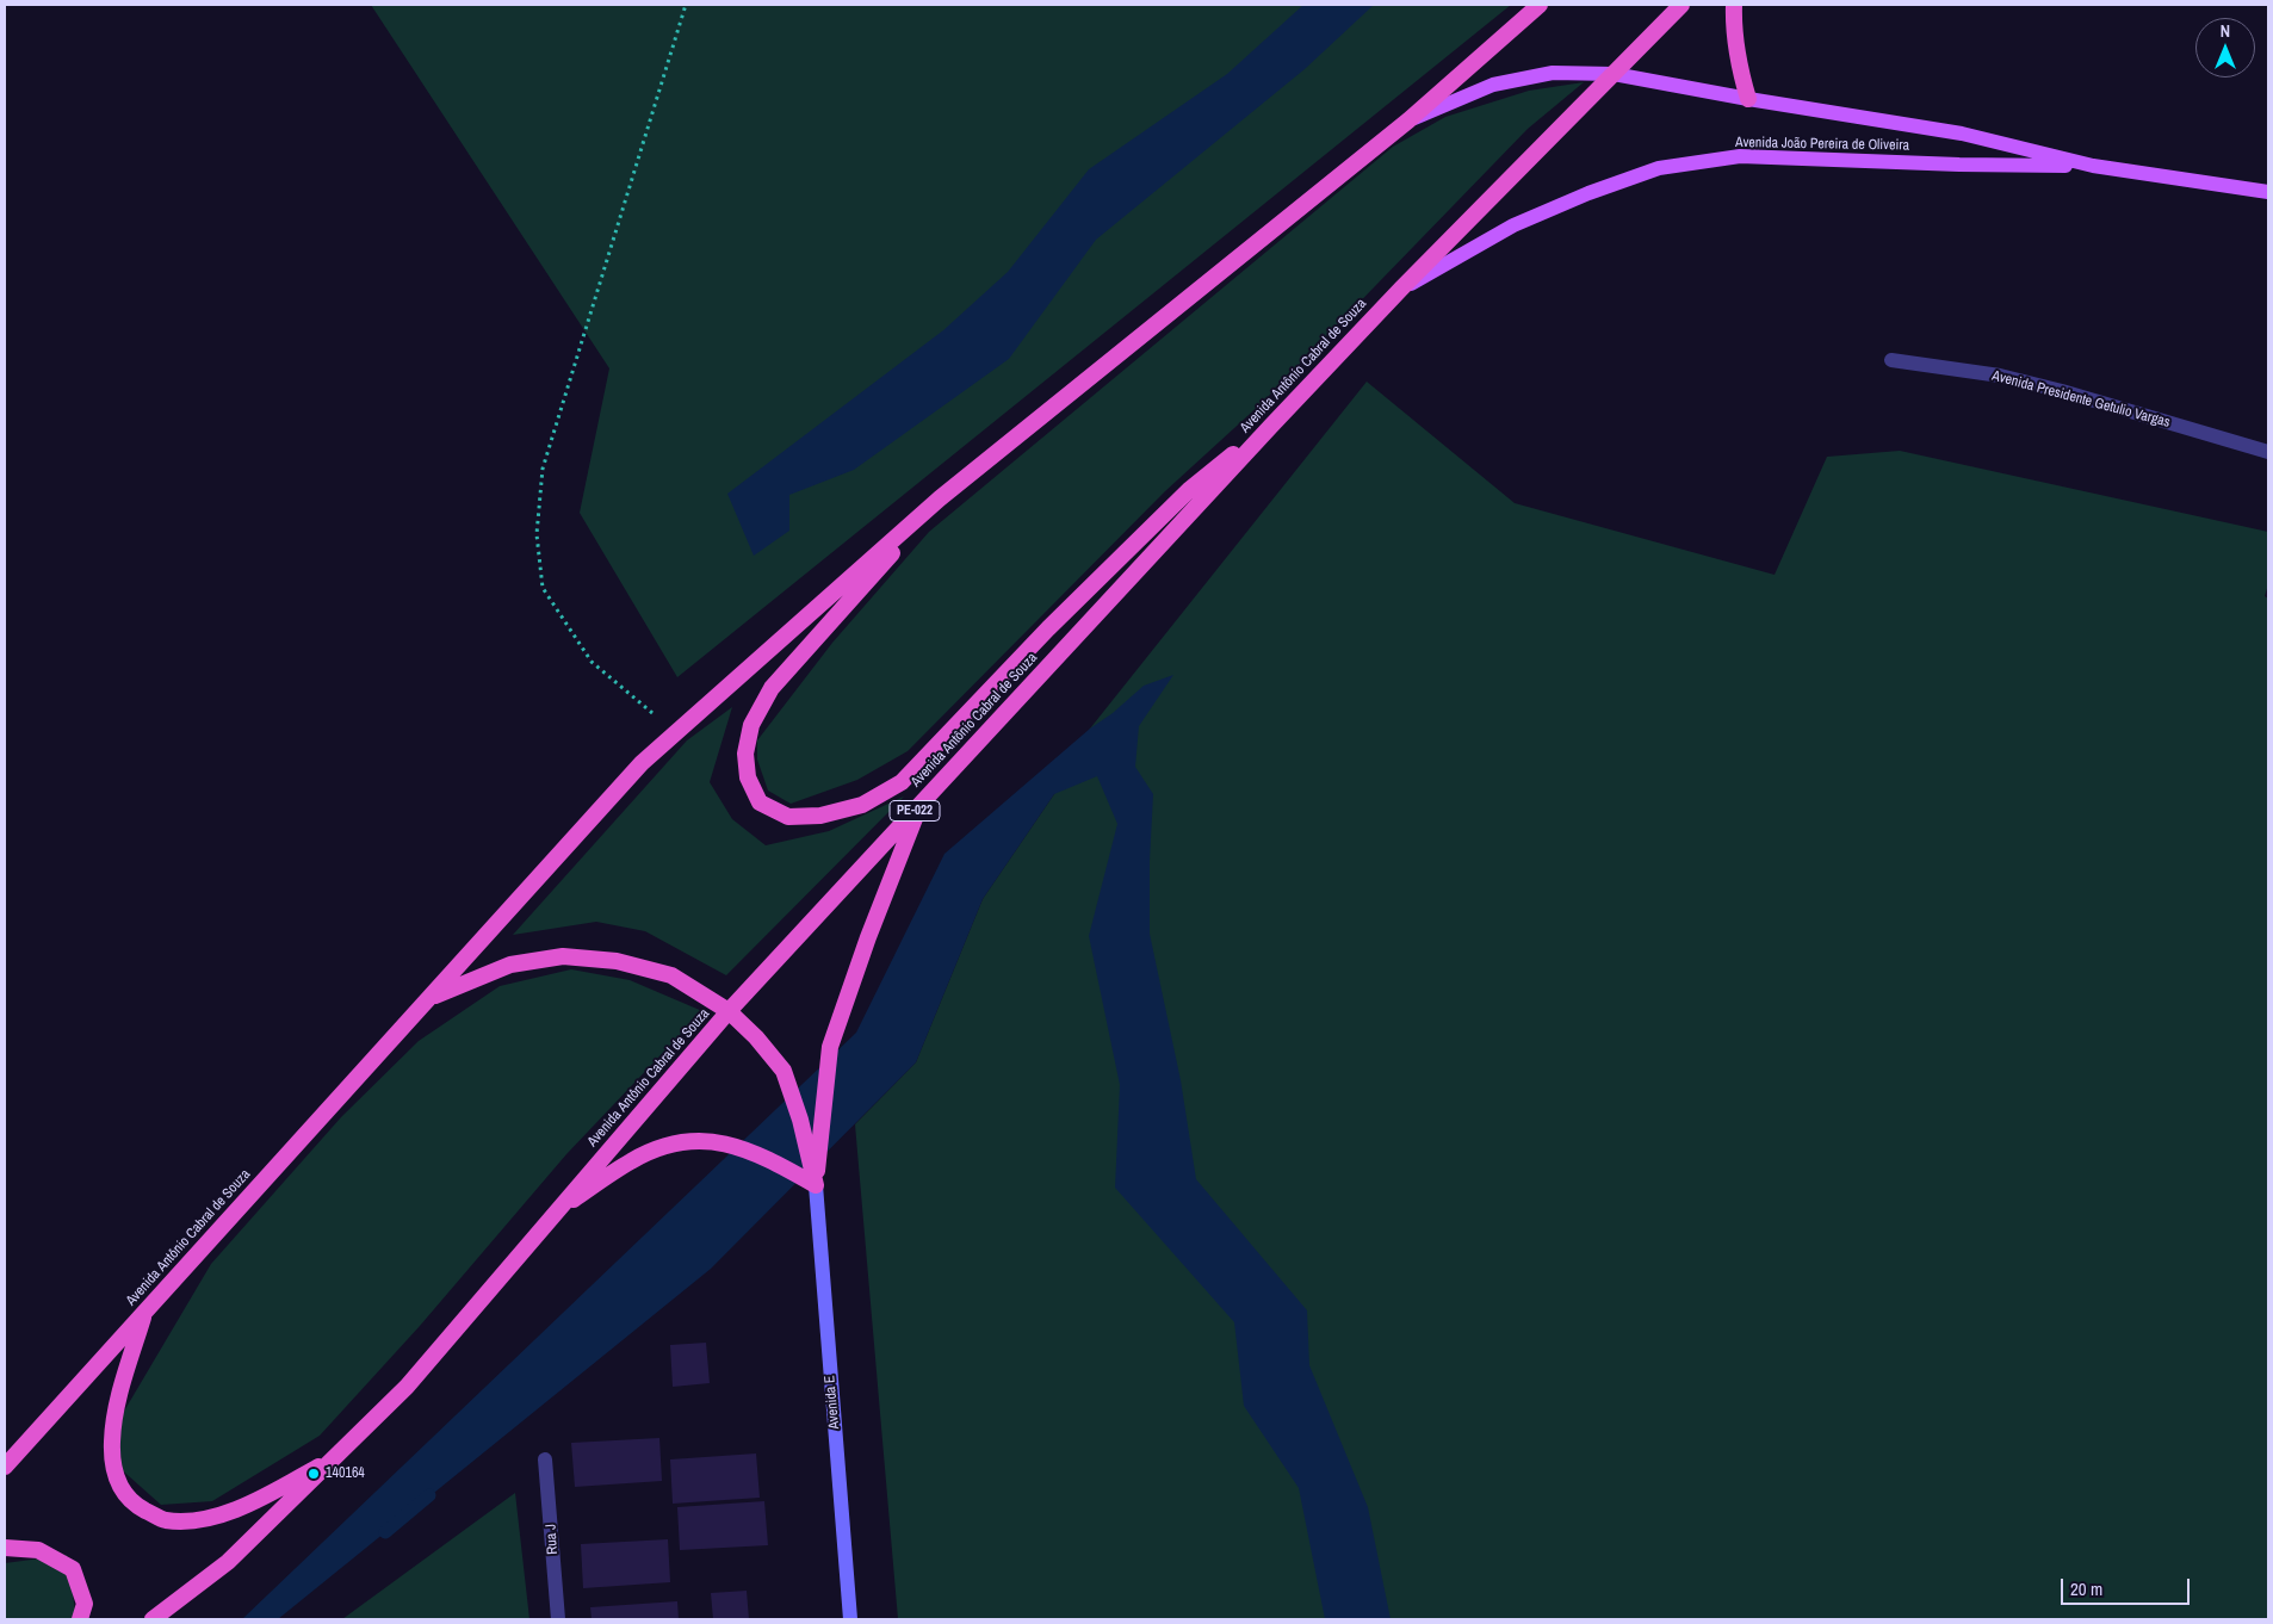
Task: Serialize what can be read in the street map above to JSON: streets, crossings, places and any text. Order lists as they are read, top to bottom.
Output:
{
  "streets": {
    "highway": ["Avenida Antônio Cabral de Souza", "PE-022"],
    "main road": ["Avenida João Pereira de Oliveira", "Avenida E"],
    "street": ["Avenida Presidente Getulio Vargas", "Rua J"]
  },
  "crossings": [
    ["Avenida João Pereira de Oliveira", "Avenida Antônio Cabral de Souza"]
  ],
  "places": ["140164"],
  "scale_bar": "20 m",
  "north": "top"
}
